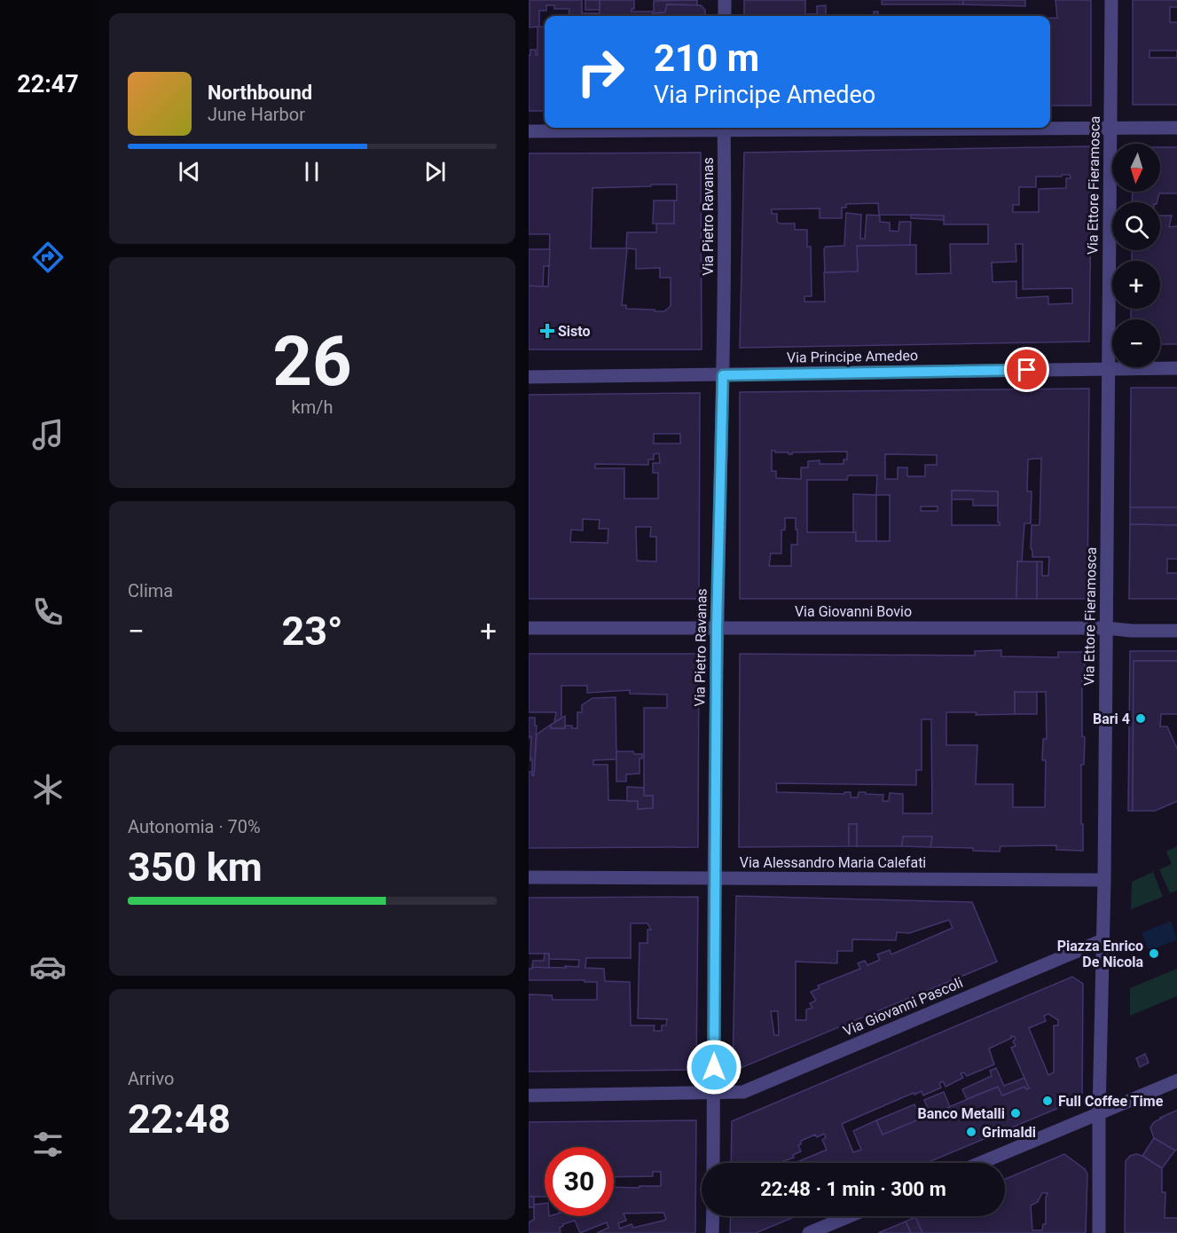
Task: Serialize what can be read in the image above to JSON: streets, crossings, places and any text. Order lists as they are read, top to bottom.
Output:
{
  "streets": {
    "street": [
      "Via Ettore Fieramosca",
      "Via Pietro Ravanas",
      "Via Principe Amedeo",
      "Via Giovanni Bovio",
      "Via Alessandro Maria Calefati",
      "Via Giovanni Pascoli"
    ]
  },
  "crossings": [
    ["Via Ettore Fieramosca", "Via Principe Amedeo"],
    ["Via Ettore Fieramosca", "Via Giovanni Bovio"],
    ["Via Ettore Fieramosca", "Via Alessandro Maria Calefati"],
    ["Via Ettore Fieramosca", "Via Giovanni Pascoli"],
    ["Via Pietro Ravanas", "Via Principe Amedeo"],
    ["Via Pietro Ravanas", "Via Giovanni Bovio"],
    ["Via Pietro Ravanas", "Via Alessandro Maria Calefati"],
    ["Via Pietro Ravanas", "Via Giovanni Pascoli"]
  ],
  "places": {
    "health": ["Sisto"],
    "other": [
      "Bari 4",
      "Piazza Enrico De Nicola",
      "Full Coffee Time",
      "Banco Metalli",
      "Grimaldi"
    ]
  },
  "north": "bottom",
  "page": {
    "tabs": "22:47",
    "turn": ["210 m", "Via Principe Amedeo"],
    "song": ["Northbound", "June Harbor"],
    "map_buttons": ["+", "−"],
    "tile": [
      ["26", "km/h"],
      "Clima",
      ["Autonomia · 70%", "350 km"],
      ["Arrivo", "22:48"]
    ],
    "heat": ["−", "23°", "+"],
    "limit": "30",
    "trip": "22:48 · 1 min · 300 m"
  }
}
